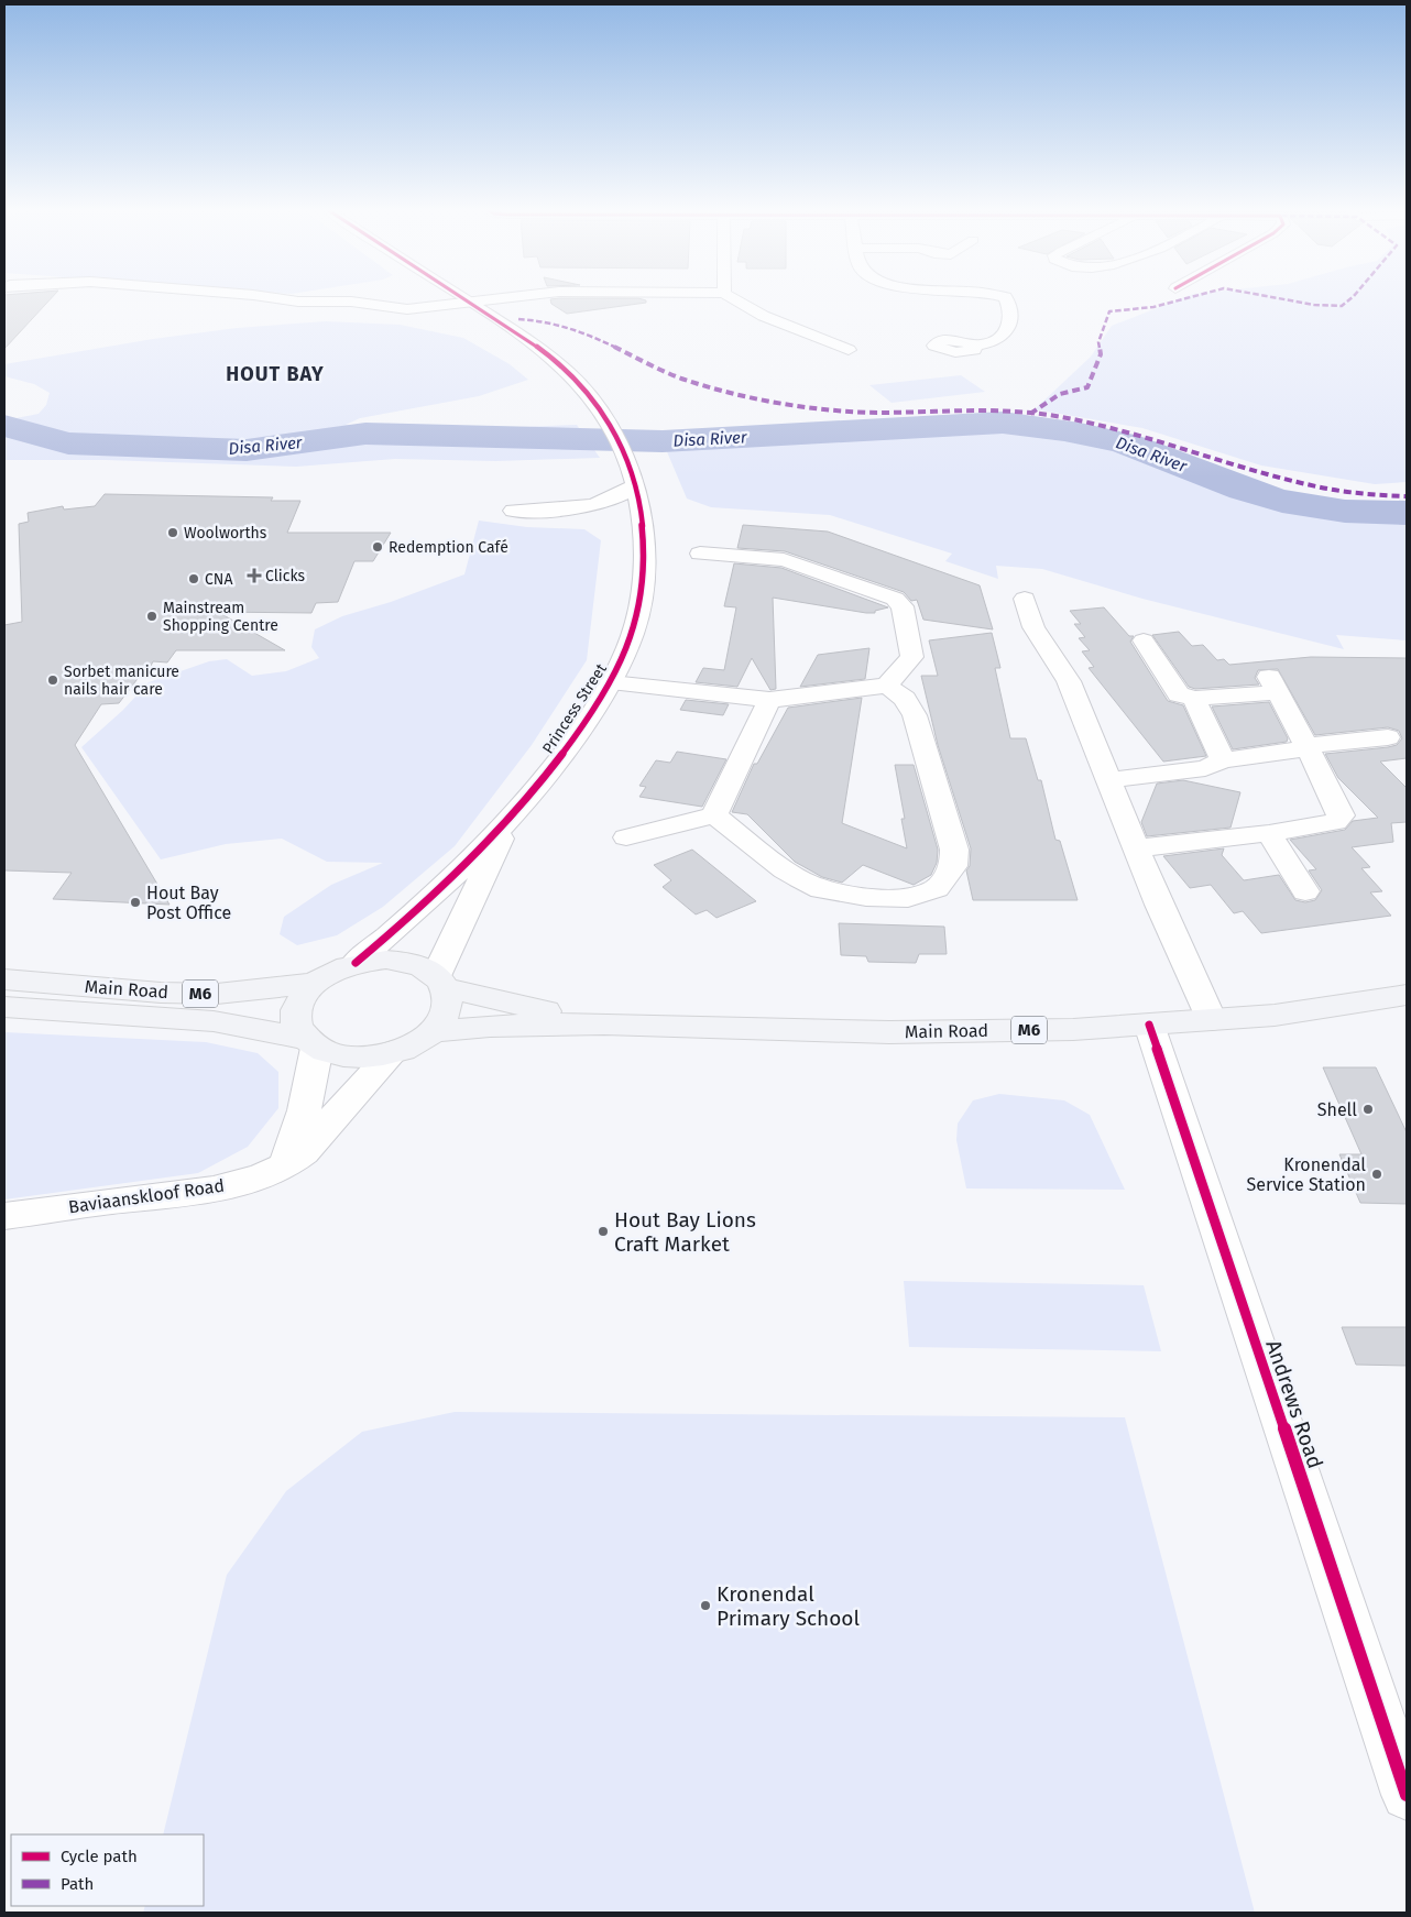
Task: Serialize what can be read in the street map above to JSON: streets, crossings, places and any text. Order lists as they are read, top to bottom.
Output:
{
  "streets": {
    "main road": ["Main Road", "M6"],
    "street": ["Princess Street", "Baviaanskloof Road", "Andrews Road"]
  },
  "crossings": [
    ["Princess Street", "Main Road"],
    ["Princess Street", "Baviaanskloof Road"],
    ["Main Road", "Baviaanskloof Road"],
    ["Main Road", "Andrews Road"]
  ],
  "districts": ["HOUT BAY"],
  "water": ["Disa River"],
  "places": {
    "other": [
      "Woolworths",
      "Redemption Café",
      "CNA",
      "Mainstream Shopping Centre",
      "Sorbet manicure nails hair care",
      "Hout Bay Post Office",
      "Shell",
      "Kronendal Service Station",
      "Hout Bay Lions Craft Market",
      "Kronendal Primary School"
    ],
    "health": ["Clicks"]
  },
  "legend": ["Cycle path", "Path"]
}
